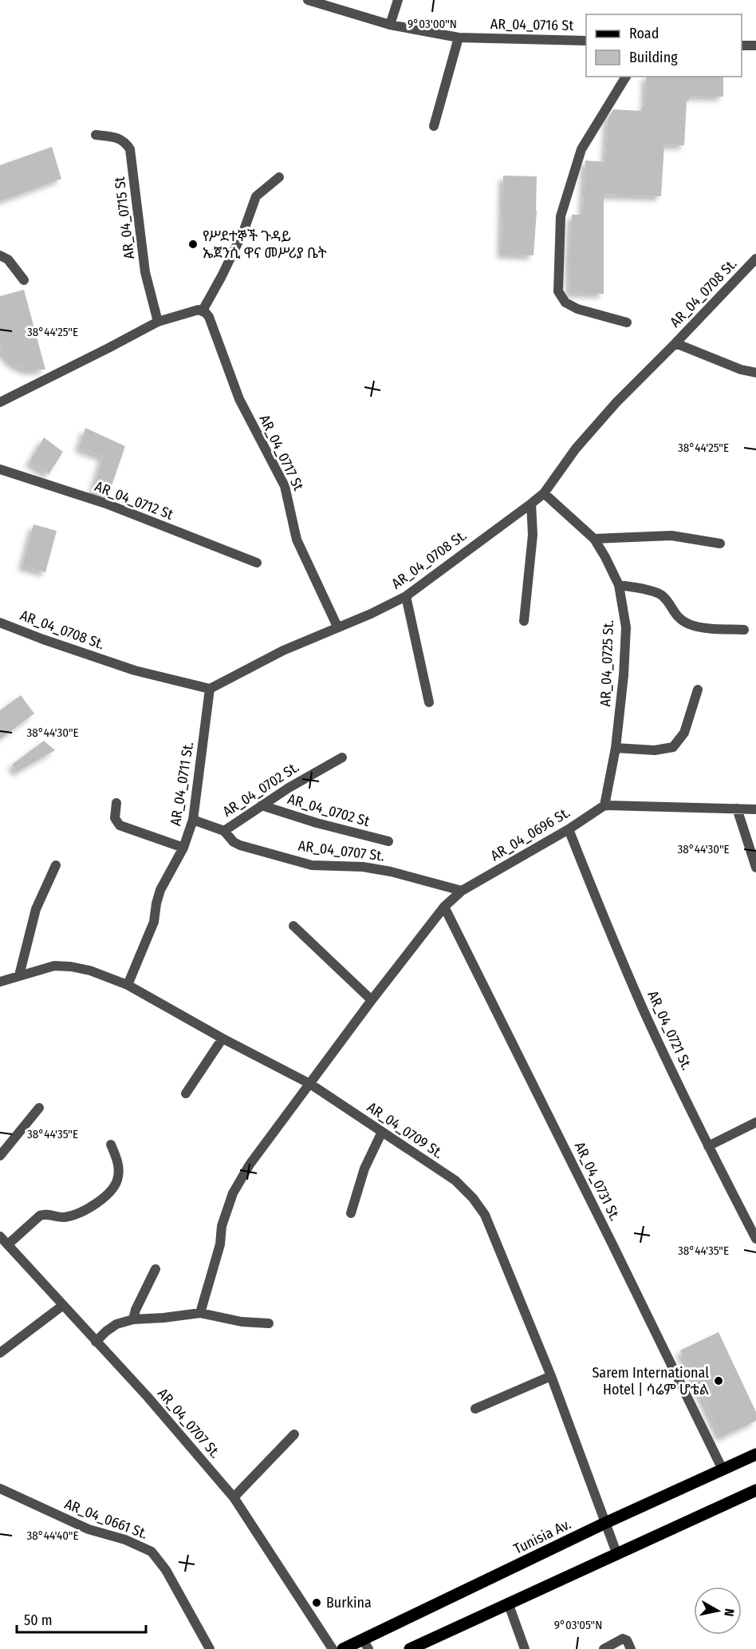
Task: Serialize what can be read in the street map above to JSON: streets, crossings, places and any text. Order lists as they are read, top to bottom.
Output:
{
  "streets": {
    "main road": ["Tunisia Av."],
    "street": [
      "AR_04_0716 St",
      "AR_04_0715 St",
      "AR_04_0708 St.",
      "AR_04_0717 St",
      "AR_04_0712 St",
      "AR_04_0725 St.",
      "AR_04_0711 St.",
      "AR_04_0702 St.",
      "AR_04_0702 St",
      "AR_04_0696 St.",
      "AR_04_0707 St.",
      "AR_04_0721 St.",
      "AR_04_0709 St.",
      "AR_04_0731 St.",
      "AR_04_0661 St."
    ]
  },
  "crossings": [
    ["AR_04_0708 St.", "AR_04_0717 St"],
    ["AR_04_0708 St.", "AR_04_0725 St."],
    ["AR_04_0708 St.", "AR_04_0711 St."],
    ["AR_04_0725 St.", "AR_04_0696 St."],
    ["AR_04_0711 St.", "AR_04_0702 St."],
    ["AR_04_0711 St.", "AR_04_0709 St."],
    ["AR_04_0702 St.", "AR_04_0702 St"],
    ["AR_04_0702 St.", "AR_04_0707 St."],
    ["AR_04_0696 St.", "AR_04_0707 St."],
    ["AR_04_0696 St.", "AR_04_0721 St."],
    ["AR_04_0696 St.", "AR_04_0709 St."],
    ["AR_04_0696 St.", "AR_04_0731 St."],
    ["AR_04_0709 St.", "Tunisia Av."],
    ["AR_04_0731 St.", "Tunisia Av."]
  ],
  "places": ["የሥደተኞች ጉዳይ ኤጀንሲ ዋና መሥሪያ ቤት", "Sarem International Hotel | ሳሬም ሆቴል", "Burkina"],
  "legend": ["Road", "Building"],
  "scale_bar": "50 m",
  "north": "right",
  "coordinates": [
    "9°03'00\"N",
    "38°44'25\"E",
    "38°44'30\"E",
    "38°44'35\"E",
    "38°44'40\"E",
    "9°03'05\"N"
  ]
}
